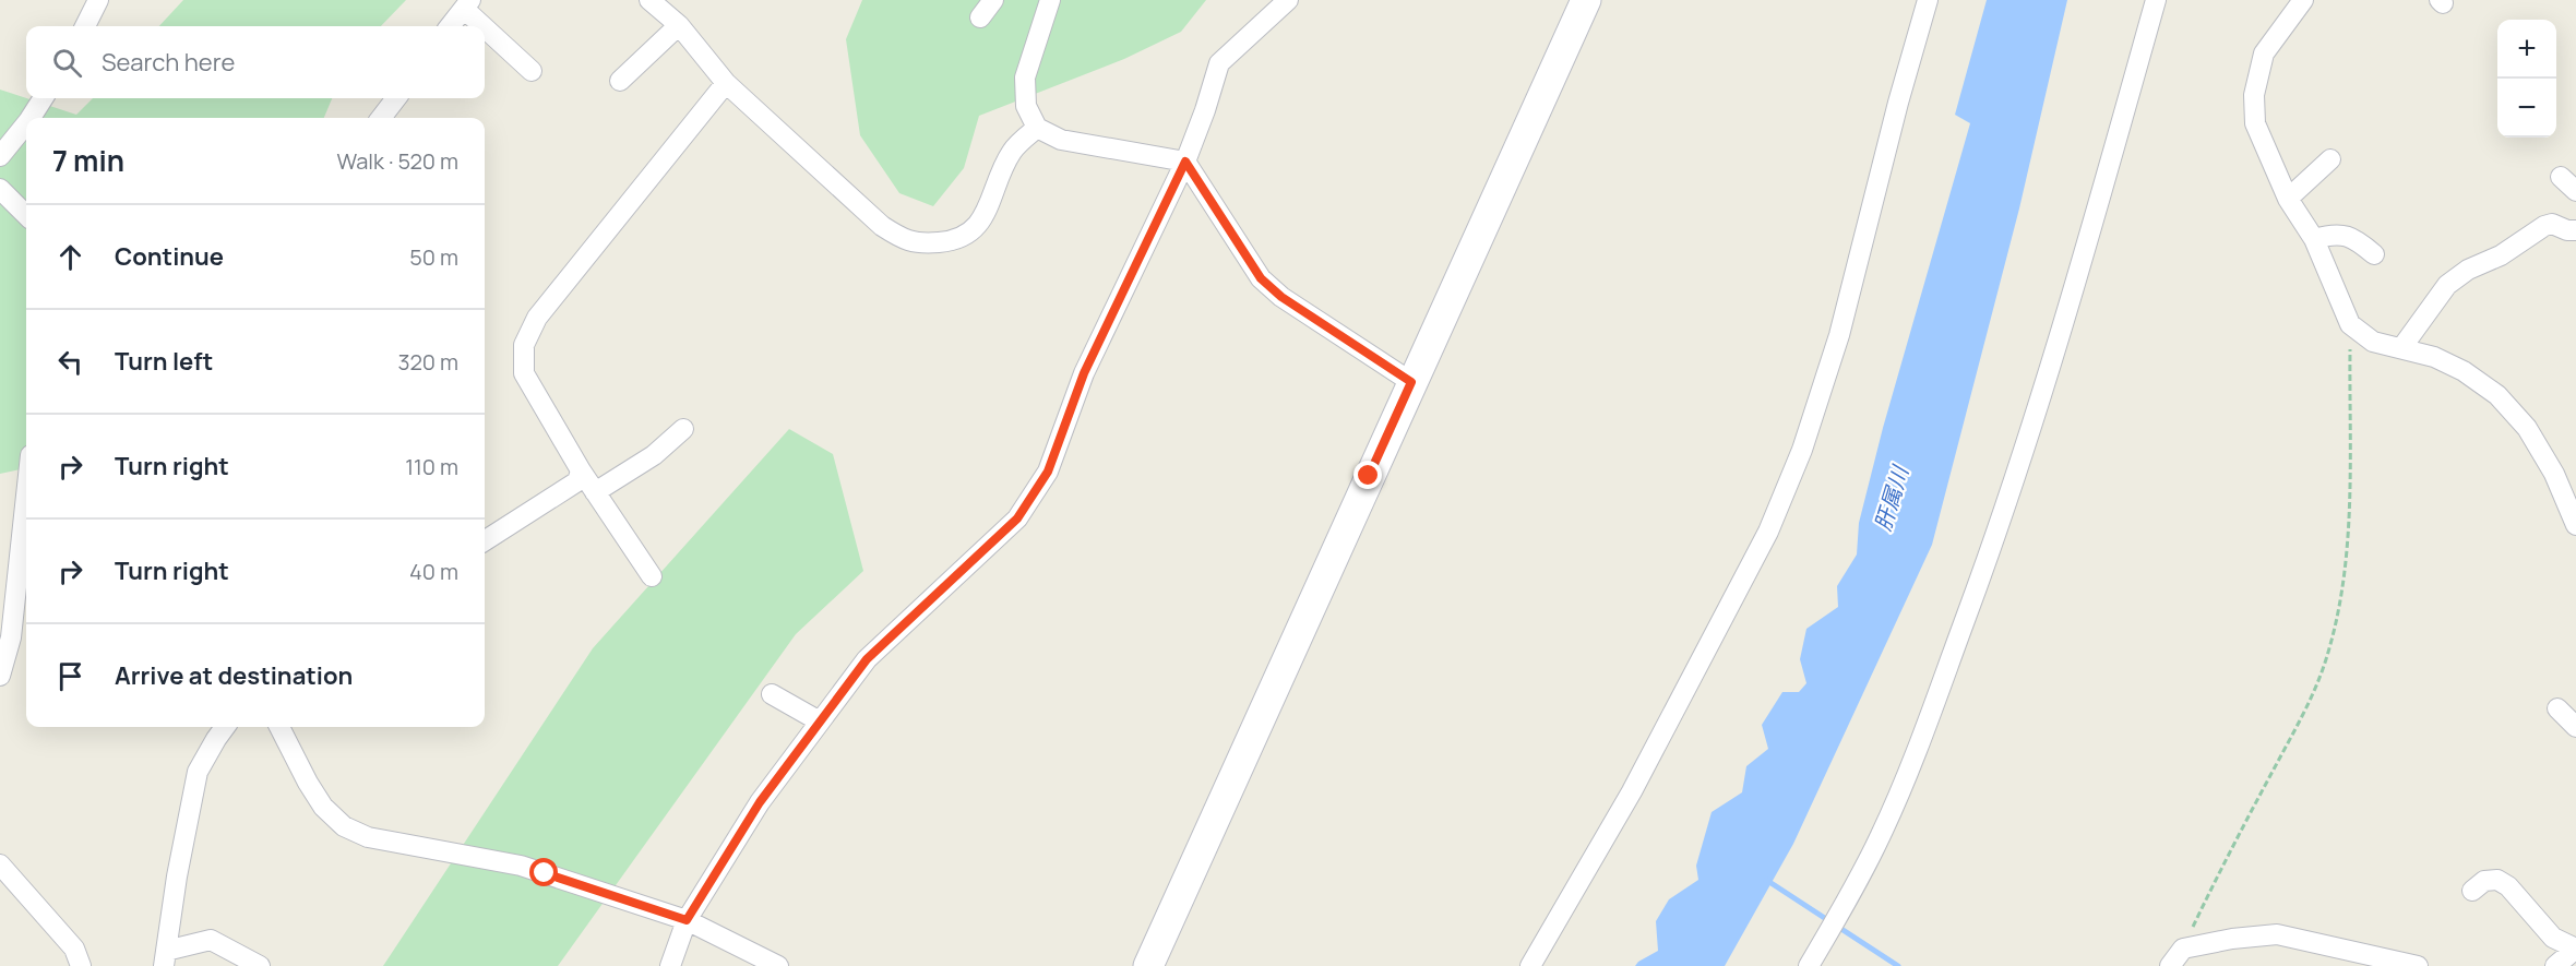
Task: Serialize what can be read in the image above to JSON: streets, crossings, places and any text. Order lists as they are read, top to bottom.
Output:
{
  "water": ["肝属川"],
  "page": {
    "map_buttons": ["+", "−"],
    "search": "Search here",
    "heading": ["7 min", "Walk · 520 m"],
    "list": [
      ["Continue", "50 m"],
      ["Turn left", "320 m"],
      ["Turn right", "110 m"],
      ["Turn right", "40 m"],
      "Arrive at destination"
    ]
  }
}
